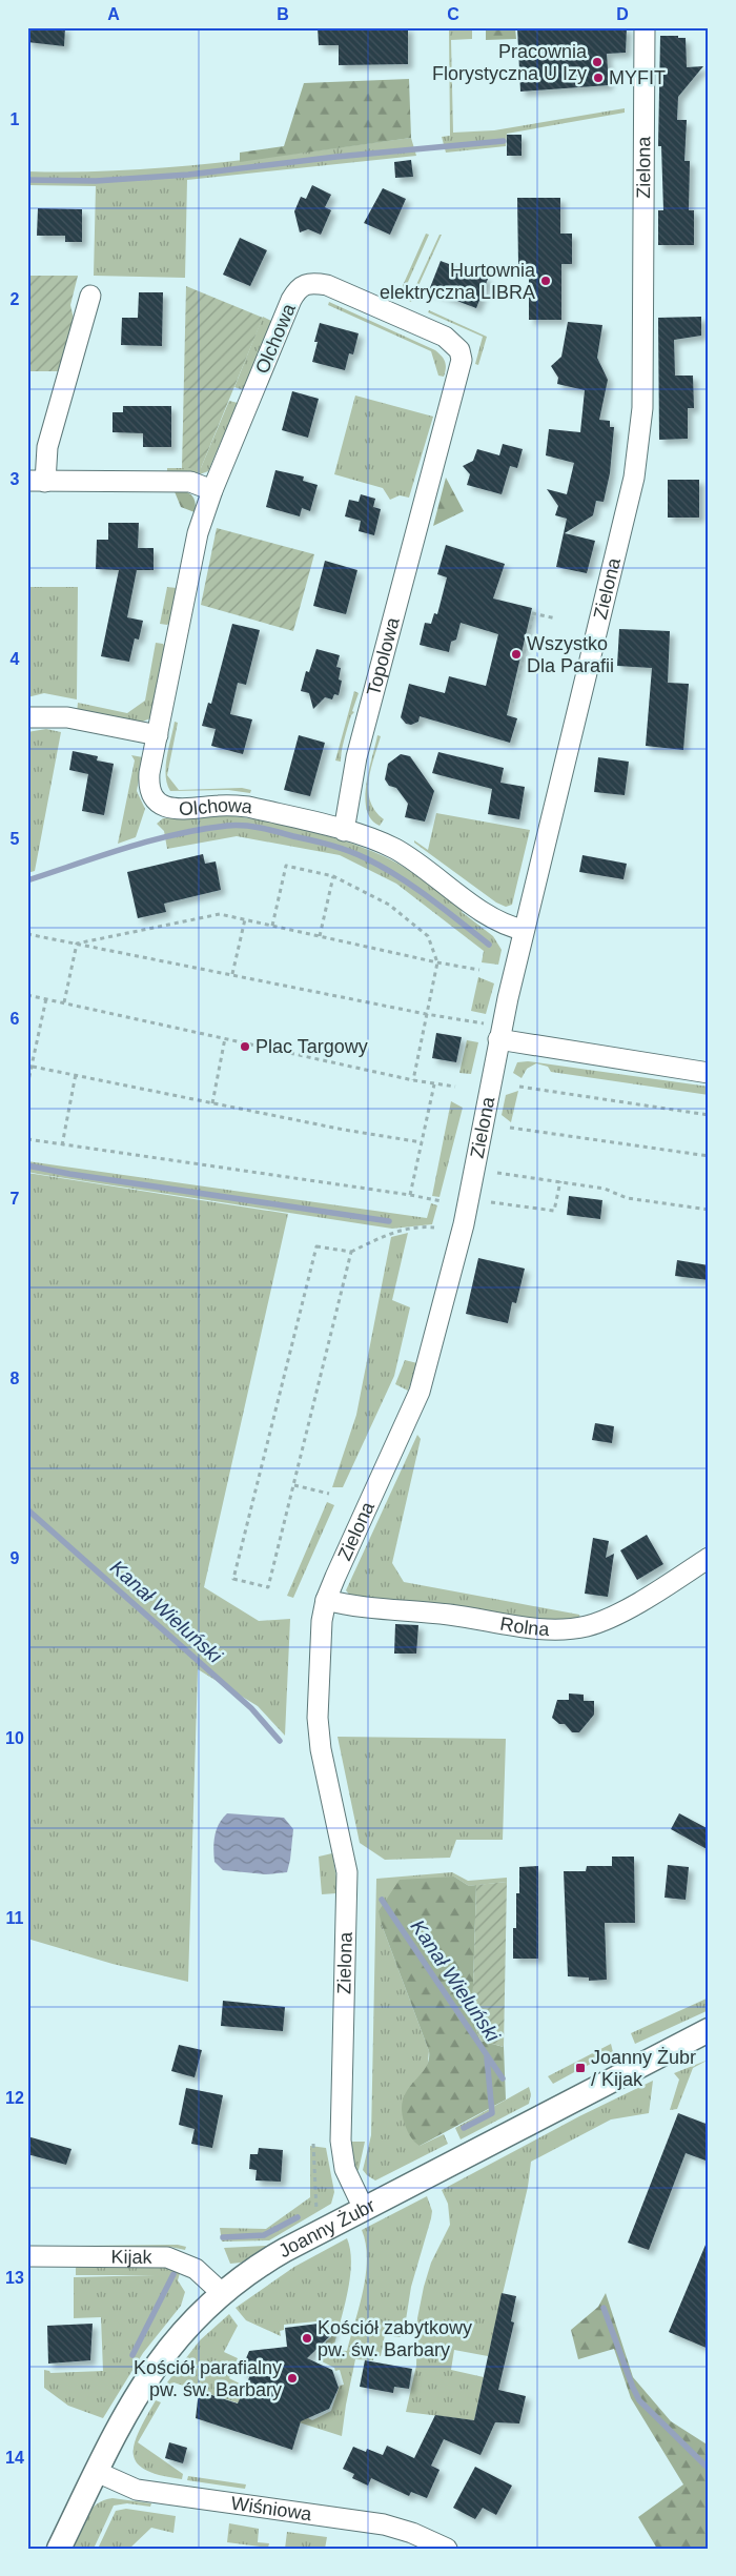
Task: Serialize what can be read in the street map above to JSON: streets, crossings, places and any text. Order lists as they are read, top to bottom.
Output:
{
  "streets": {
    "street": [
      "Zielona",
      "Olchowa",
      "Topolowa",
      "Rolna",
      "Joanny Żubr",
      "Kijak",
      "Wiśniowa"
    ]
  },
  "crossings": [
    ["Zielona", "Rolna"],
    ["Zielona", "Joanny Żubr"],
    ["Olchowa", "Topolowa"],
    ["Joanny Żubr", "Kijak"],
    ["Joanny Żubr", "Wiśniowa"]
  ],
  "water": ["Kanał Wieluński"],
  "places": {
    "other": [
      "Pracownia Florystyczna U Izy",
      "MYFIT",
      "Hurtownia elektryczna LIBRA",
      "Wszystko Dla Parafii",
      "Plac Targowy",
      "Kościół zabytkowy pw. św. Barbary",
      "Kościół parafialny pw. św. Barbary"
    ],
    "transit": ["Joanny Żubr / Kijak"]
  },
  "grid": {
    "columns": [
      "A",
      "B",
      "C",
      "D"
    ],
    "rows": [
      "1",
      "2",
      "3",
      "4",
      "5",
      "6",
      "7",
      "8",
      "9",
      "10",
      "11",
      "12",
      "13",
      "14"
    ]
  }
}
